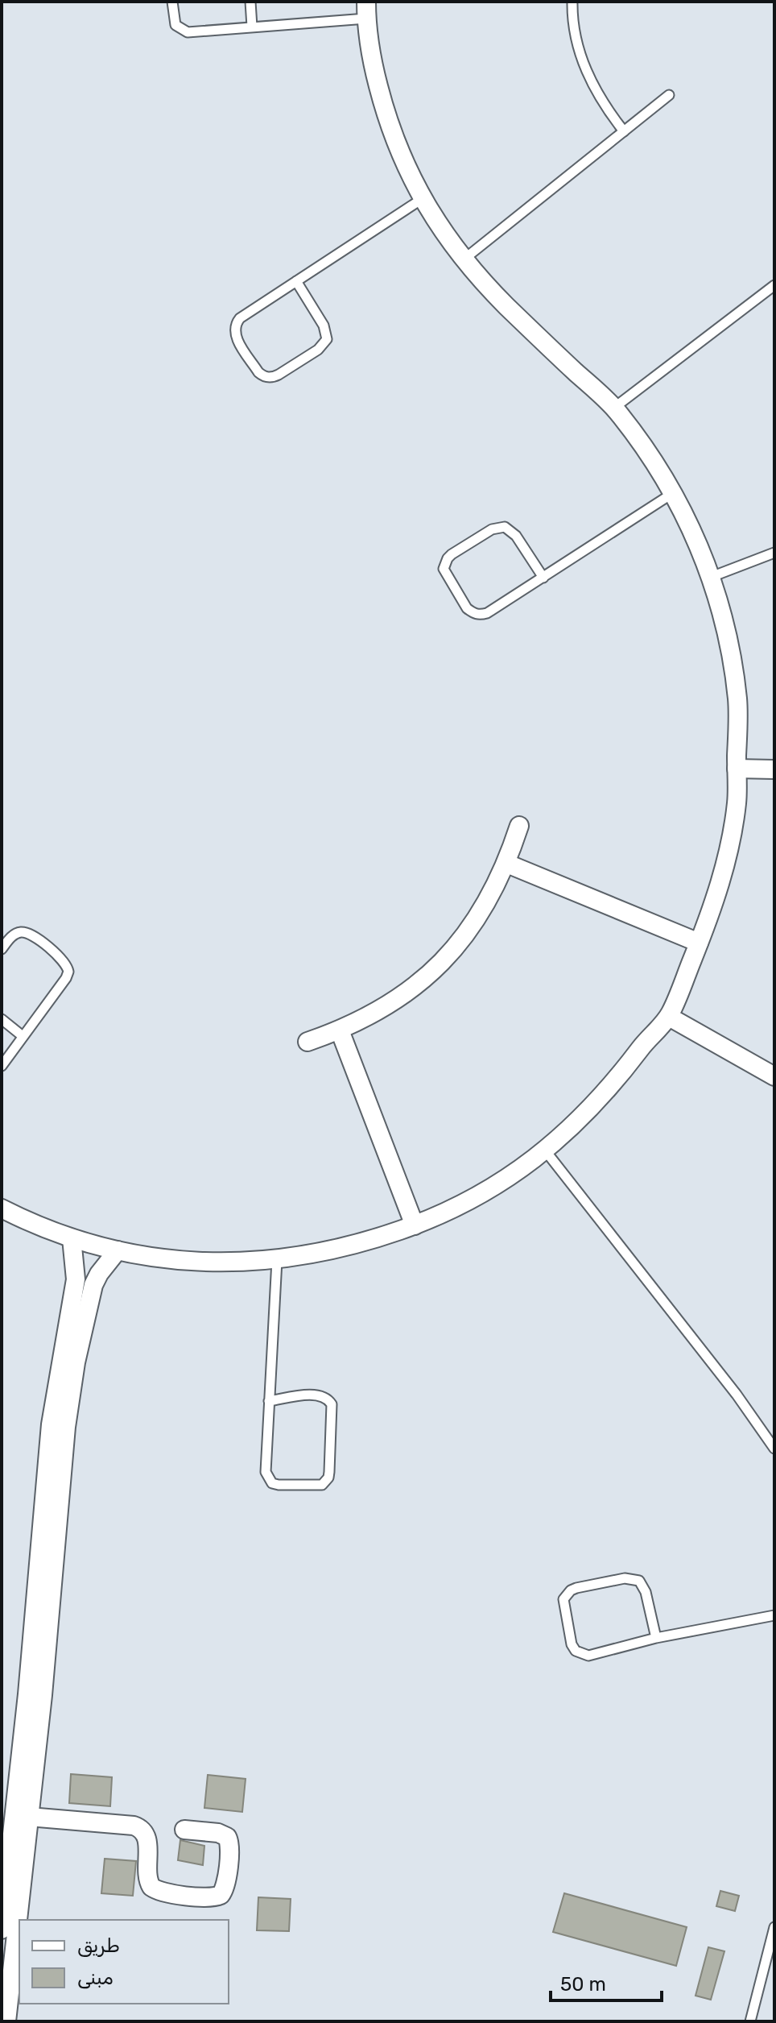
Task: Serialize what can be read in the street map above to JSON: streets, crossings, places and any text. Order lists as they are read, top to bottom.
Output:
{
  "legend": ["طريق", "مبنى"],
  "scale_bar": "50 m"
}
